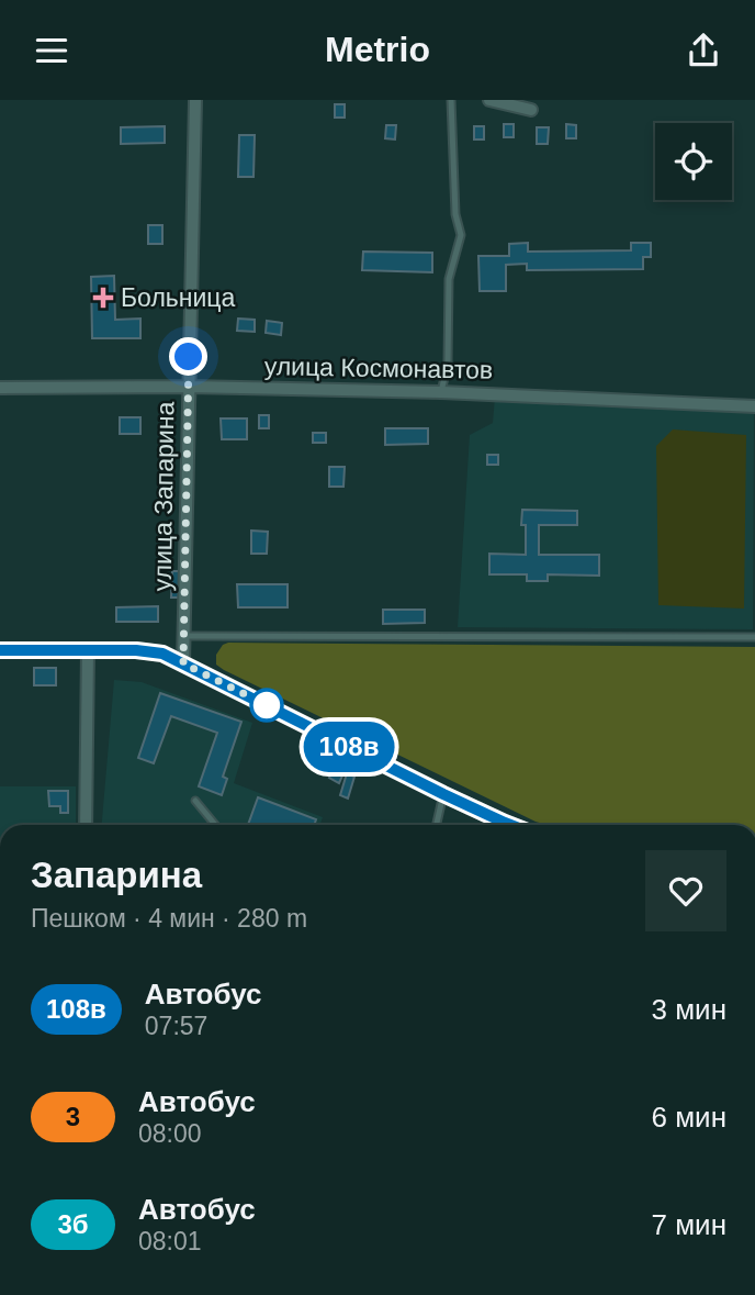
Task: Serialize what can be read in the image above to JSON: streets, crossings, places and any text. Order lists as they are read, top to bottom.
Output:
{
  "streets": {
    "street": ["улица Космонавтов", "улица Запарина"]
  },
  "crossings": [
    ["улица Космонавтов", "улица Запарина"]
  ],
  "places": {
    "health": ["Больница"]
  },
  "lines": ["bus line 108в"],
  "page": {
    "header": "Metrio",
    "on_map": "108в",
    "heading": ["Запарина", "Пешком · 4 мин · 280 m"],
    "list": [
      {
        "mark": "108в",
        "name": "Автобус",
        "note": "07:57",
        "value": "3 мин"
      },
      {
        "mark": "3",
        "name": "Автобус",
        "note": "08:00",
        "value": "6 мин"
      },
      {
        "mark": "3б",
        "name": "Автобус",
        "note": "08:01",
        "value": "7 мин"
      }
    ]
  }
}
